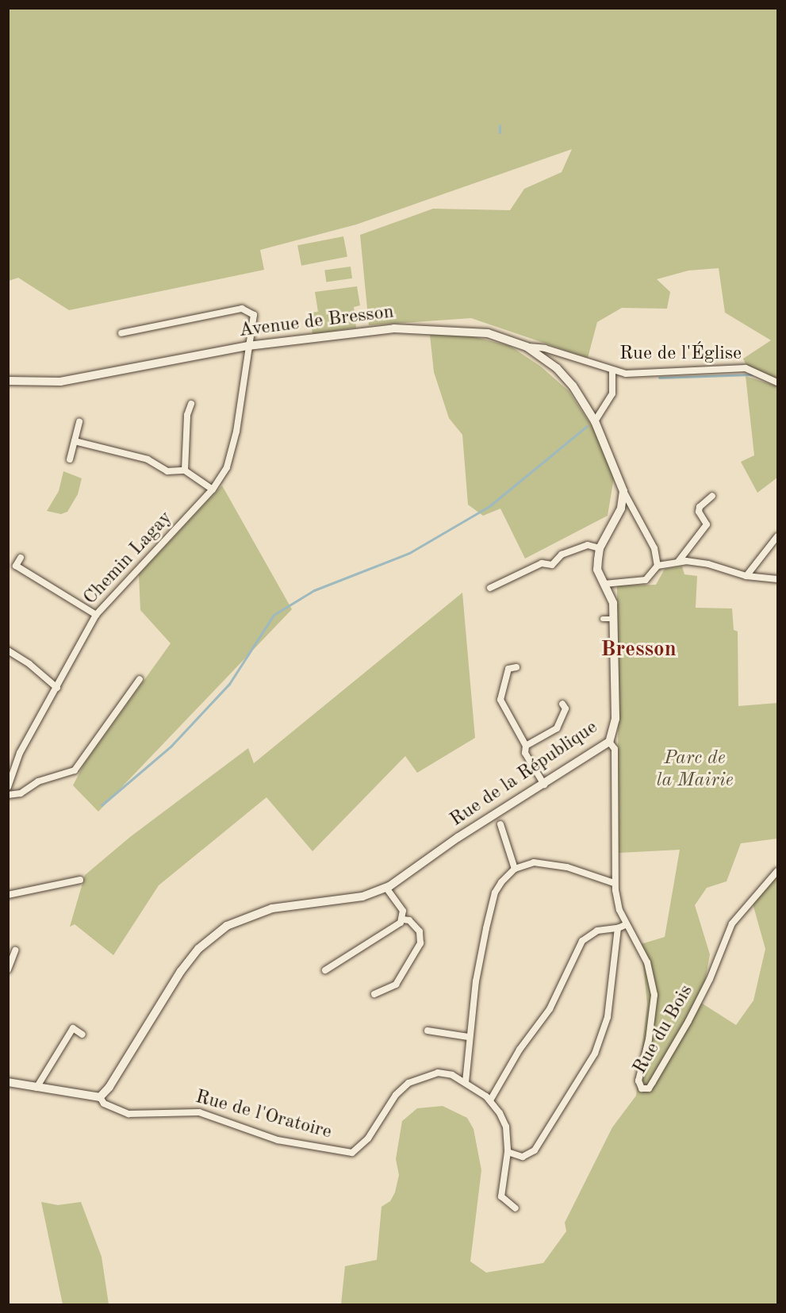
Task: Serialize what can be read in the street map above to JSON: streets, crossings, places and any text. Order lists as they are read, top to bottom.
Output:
{
  "streets": {
    "street": [
      "Avenue de Bresson",
      "Rue de l'Église",
      "Chemin Lagay",
      "Rue de la République",
      "Rue du Bois",
      "Rue de l'Oratoire"
    ]
  },
  "crossings": [
    ["Avenue de Bresson", "Rue de l'Église"],
    ["Avenue de Bresson", "Chemin Lagay"],
    ["Avenue de Bresson", "Rue de la République"],
    ["Rue de la République", "Rue du Bois"],
    ["Rue de la République", "Rue de l'Oratoire"]
  ],
  "districts": ["Bresson"],
  "parks": ["Parc de la Mairie"]
}
